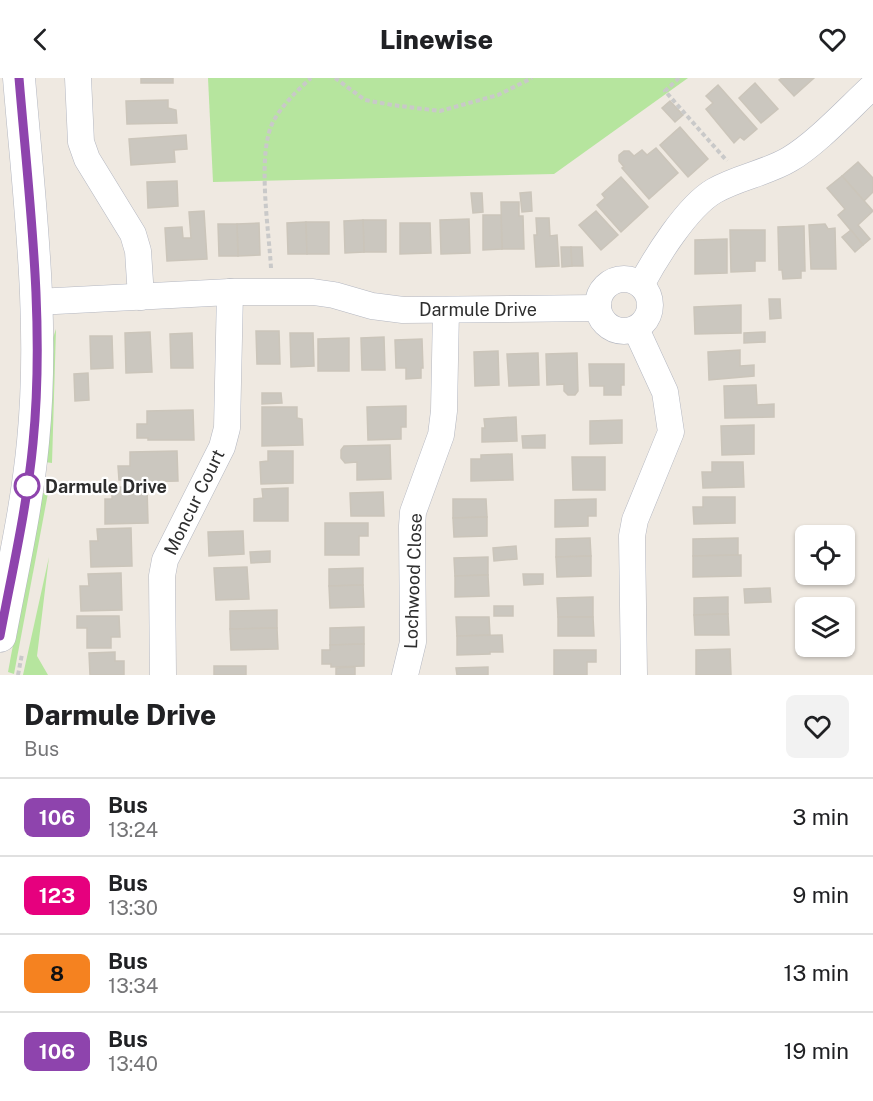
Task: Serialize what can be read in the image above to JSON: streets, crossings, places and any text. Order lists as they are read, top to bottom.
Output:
{
  "streets": {
    "street": ["Darmule Drive", "Moncur Court", "Lochwood Close"]
  },
  "crossings": [
    ["Darmule Drive", "Moncur Court"],
    ["Darmule Drive", "Lochwood Close"]
  ],
  "places": ["Darmule Drive"],
  "lines": ["bus line 106"],
  "page": {
    "header": "Linewise",
    "heading": ["Darmule Drive", "Bus"],
    "list": [
      {
        "mark": "106",
        "name": "Bus",
        "note": "13:24",
        "value": "3 min"
      },
      {
        "mark": "123",
        "name": "Bus",
        "note": "13:30",
        "value": "9 min"
      },
      {
        "mark": "8",
        "name": "Bus",
        "note": "13:34",
        "value": "13 min"
      },
      {
        "mark": "106",
        "name": "Bus",
        "note": "13:40",
        "value": "19 min"
      }
    ]
  }
}
